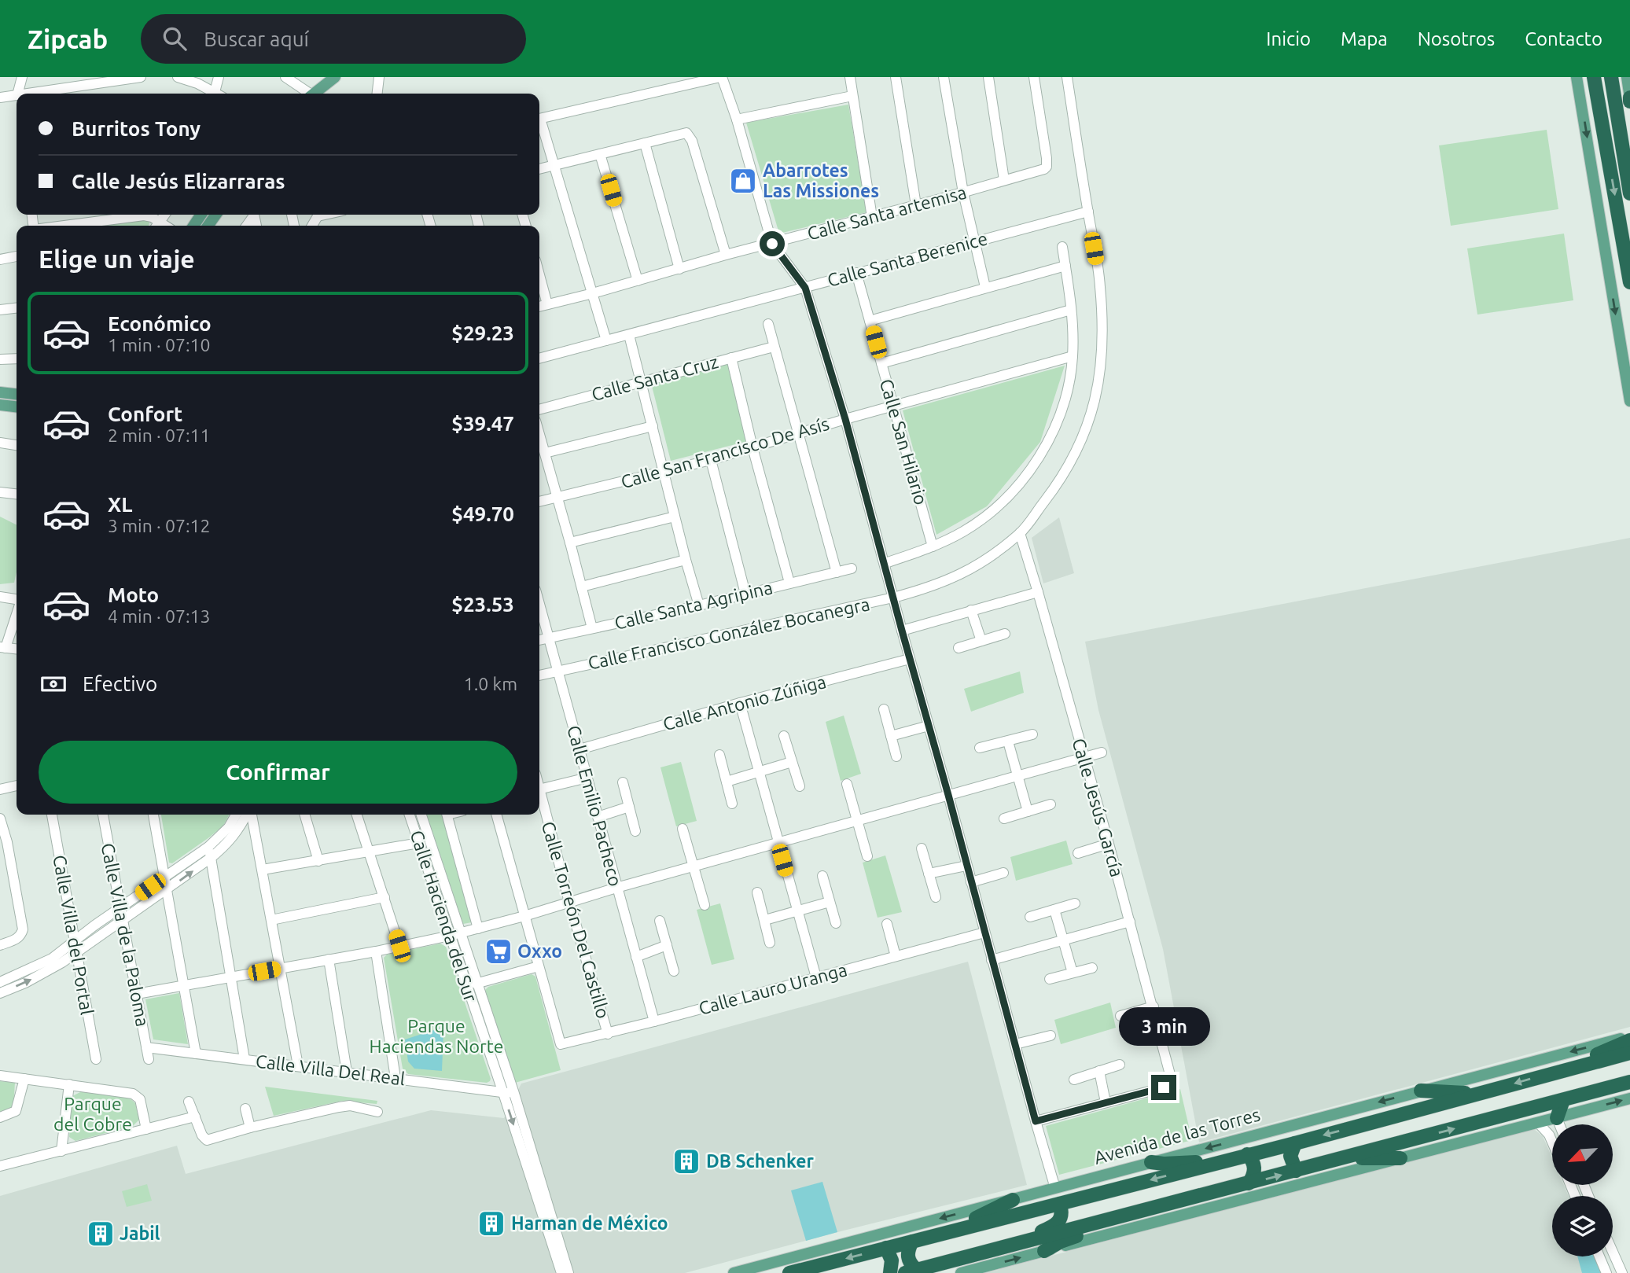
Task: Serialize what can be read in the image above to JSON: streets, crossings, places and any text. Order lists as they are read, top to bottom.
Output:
{
  "streets": {
    "highway": ["Avenida de las Torres"],
    "street": [
      "Calle Santa artemisa",
      "Calle Santa Berenice",
      "Calle Santa Cruz",
      "Calle San Hilario",
      "Calle San Francisco De Asís",
      "Calle Santa Agripina",
      "Calle Francisco González Bocanegra",
      "Calle Antonio Zúñiga",
      "Calle Emilio Pacheco",
      "Calle Jesús García",
      "Calle Hacienda del Sur",
      "Calle Torreón Del Castillo",
      "Calle Villa del Portal",
      "Calle Villa de la Paloma",
      "Calle Lauro Uranga",
      "Calle Villa Del Real"
    ]
  },
  "crossings": [
    ["Calle Santa Berenice", "Calle San Hilario"],
    ["Calle Santa Berenice", "Calle Francisco González Bocanegra"],
    ["Calle San Hilario", "Calle San Francisco De Asís"],
    ["Calle Santa Agripina", "Calle Emilio Pacheco"],
    ["Calle Francisco González Bocanegra", "Calle Emilio Pacheco"],
    ["Calle Francisco González Bocanegra", "Calle Jesús García"],
    ["Calle Antonio Zúñiga", "Calle Emilio Pacheco"],
    ["Calle Emilio Pacheco", "Calle Lauro Uranga"],
    ["Calle Hacienda del Sur", "Calle Villa Del Real"],
    ["Calle Torreón Del Castillo", "Calle Lauro Uranga"],
    ["Calle Villa de la Paloma", "Calle Villa Del Real"]
  ],
  "parks": ["Parque Haciendas Norte", "Parque del Cobre"],
  "places": {
    "shop": ["Abarrotes Las Missiones"],
    "supermarket": ["Oxxo"],
    "building": ["DB Schenker", "Harman de México", "Jabil"]
  },
  "north": "bottom left",
  "page": {
    "header": "Zipcab",
    "search": "Buscar aquí",
    "nav": [
      "Inicio",
      "Mapa",
      "Nosotros",
      "Contacto"
    ],
    "banner": ["Burritos Tony", "Calle Jesús Elizarraras"],
    "heading": "Elige un viaje",
    "list": [
      {
        "name": "Económico",
        "note": "1 min · 07:10",
        "value": "$29.23"
      },
      {
        "name": "Confort",
        "note": "2 min · 07:11",
        "value": "$39.47"
      },
      {
        "name": "XL",
        "note": "3 min · 07:12",
        "value": "$49.70"
      },
      {
        "name": "Moto",
        "note": "4 min · 07:13",
        "value": "$23.53"
      }
    ],
    "pay": ["Efectivo", "1.0 km"],
    "buttons": "Confirmar",
    "bubble": "3 min"
  }
}
